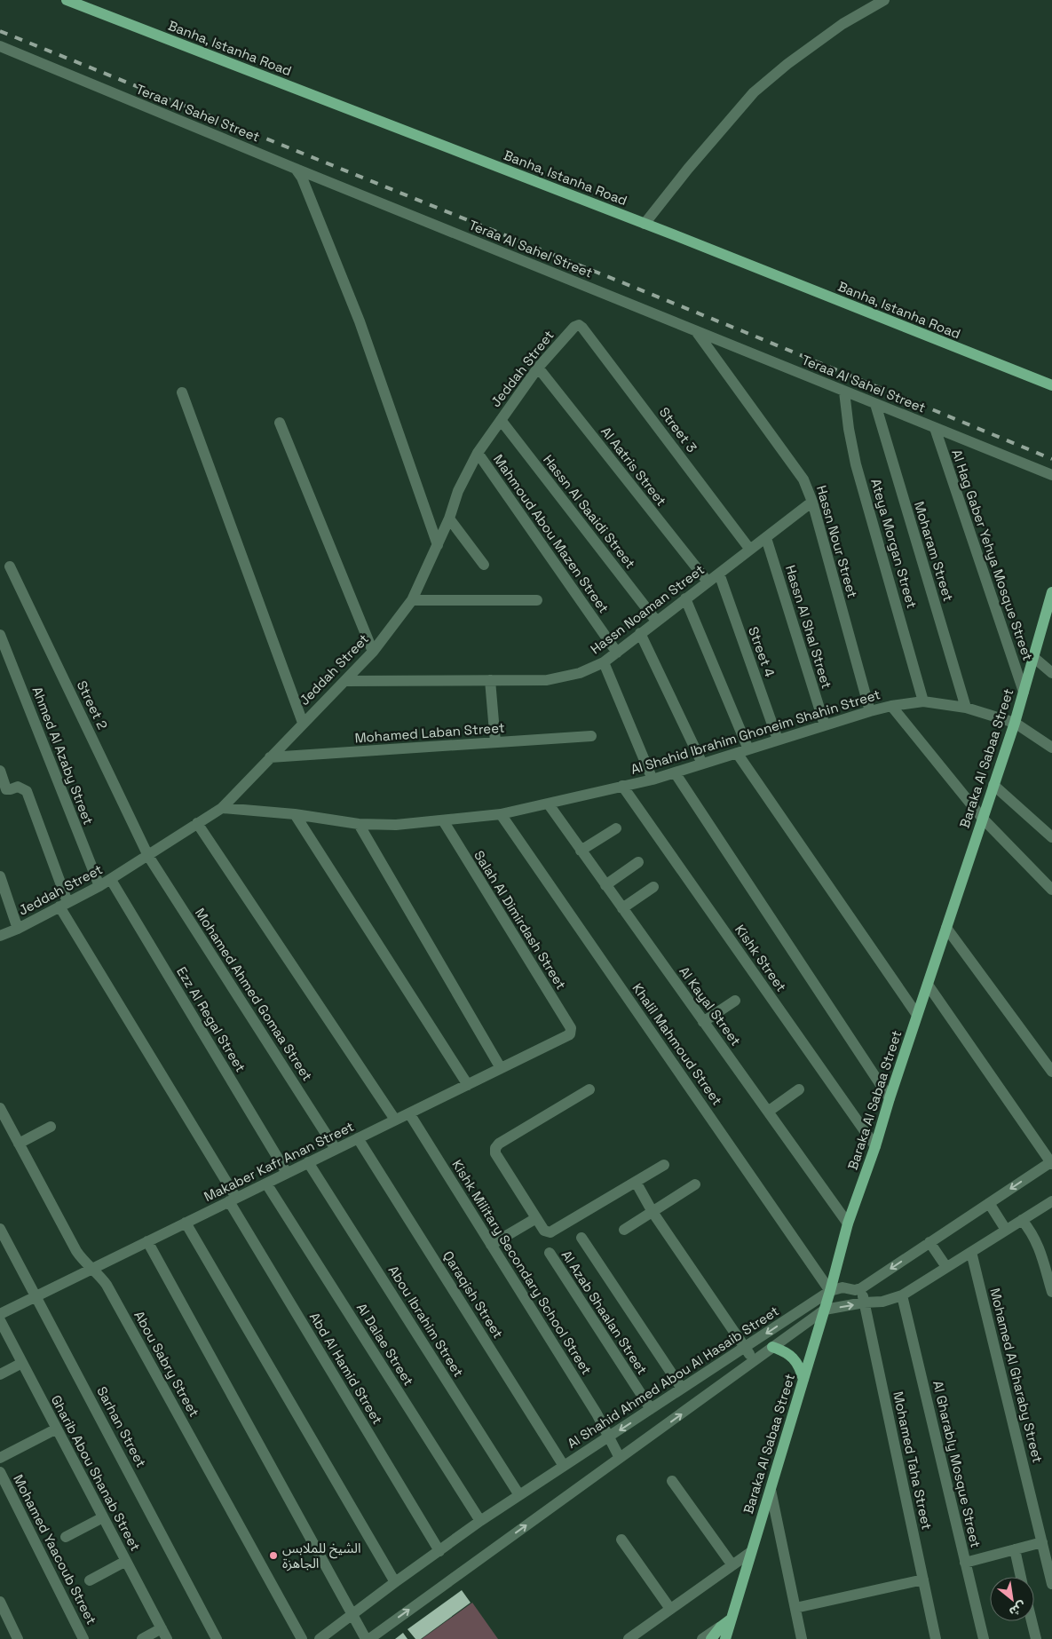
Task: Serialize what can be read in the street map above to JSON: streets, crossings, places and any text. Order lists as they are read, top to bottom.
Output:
{
  "streets": {
    "main road": ["Banha, Istanha Road", "Baraka Al Sabaa Street"],
    "street": [
      "Teraa Al Sahel Street",
      "Jeddah Street",
      "Street 3",
      "Al Aatris Street",
      "Hassn Al Saaidi Street",
      "Mahmoud Abou Mazen Street",
      "Hassn Nour Street",
      "Ateya Morgan Street",
      "Moharam Street",
      "Al Hag Gaber Yehya Mosque Street",
      "Hassn Noaman Street",
      "Hassn Al Shal Street",
      "Street 4",
      "Street 2",
      "Al Shahid Ibrahim Ghoneim Shahin Street",
      "Mohamed Laban Street",
      "Ahmed Al Azaby Street",
      "Salah Al Dimirdash Street",
      "Kishk Street",
      "Mohamed Ahmed Gomaa Street",
      "Al Kayal Street",
      "Ezz Al Regal Street",
      "Khalil Mahmoud Street",
      "Makaber Kafr Anan Street",
      "Kishk Military Secondary School Street",
      "Qaraqish Street",
      "Al Azab Shaalan Street",
      "Abou Ibrahim Street",
      "Al Dalae Street",
      "Abou Sabry Street",
      "Abd Al Hamid Street",
      "Mohamed Al Gharaby Street",
      "Al Shahid Ahmed Abou Al Hasaib Street",
      "Sarhan Street",
      "Mohamed Taha Street",
      "Al Gharably Mosque Street",
      "Gharib Abou Shanab Street",
      "Mohamed Yaacoub Street"
    ]
  },
  "crossings": [
    ["Teraa Al Sahel Street", "Hassn Nour Street"],
    ["Teraa Al Sahel Street", "Ateya Morgan Street"],
    ["Teraa Al Sahel Street", "Moharam Street"],
    ["Teraa Al Sahel Street", "Al Hag Gaber Yehya Mosque Street"],
    ["Jeddah Street", "Street 3"],
    ["Jeddah Street", "Al Aatris Street"],
    ["Jeddah Street", "Hassn Al Saaidi Street"],
    ["Jeddah Street", "Mahmoud Abou Mazen Street"],
    ["Jeddah Street", "Hassn Noaman Street"],
    ["Jeddah Street", "Street 2"],
    ["Jeddah Street", "Al Shahid Ibrahim Ghoneim Shahin Street"],
    ["Jeddah Street", "Mohamed Laban Street"],
    ["Jeddah Street", "Ahmed Al Azaby Street"],
    ["Jeddah Street", "Mohamed Ahmed Gomaa Street"],
    ["Jeddah Street", "Ezz Al Regal Street"],
    ["Jeddah Street", "Abd Al Hamid Street"],
    ["Street 3", "Hassn Noaman Street"],
    ["Al Aatris Street", "Hassn Noaman Street"],
    ["Hassn Al Saaidi Street", "Hassn Noaman Street"],
    ["Mahmoud Abou Mazen Street", "Hassn Noaman Street"],
    ["Hassn Nour Street", "Hassn Noaman Street"],
    ["Hassn Nour Street", "Al Shahid Ibrahim Ghoneim Shahin Street"],
    ["Ateya Morgan Street", "Al Shahid Ibrahim Ghoneim Shahin Street"],
    ["Moharam Street", "Al Shahid Ibrahim Ghoneim Shahin Street"],
    ["Al Hag Gaber Yehya Mosque Street", "Baraka Al Sabaa Street"],
    ["Hassn Noaman Street", "Hassn Al Shal Street"],
    ["Hassn Noaman Street", "Street 4"],
    ["Hassn Al Shal Street", "Al Shahid Ibrahim Ghoneim Shahin Street"],
    ["Street 4", "Al Shahid Ibrahim Ghoneim Shahin Street"],
    ["Street 2", "Mohamed Ahmed Gomaa Street"],
    ["Al Shahid Ibrahim Ghoneim Shahin Street", "Baraka Al Sabaa Street"],
    ["Al Shahid Ibrahim Ghoneim Shahin Street", "Salah Al Dimirdash Street"],
    ["Al Shahid Ibrahim Ghoneim Shahin Street", "Kishk Street"],
    ["Al Shahid Ibrahim Ghoneim Shahin Street", "Al Kayal Street"],
    ["Al Shahid Ibrahim Ghoneim Shahin Street", "Khalil Mahmoud Street"],
    ["Baraka Al Sabaa Street", "Kishk Street"],
    ["Baraka Al Sabaa Street", "Al Kayal Street"],
    ["Baraka Al Sabaa Street", "Khalil Mahmoud Street"],
    ["Baraka Al Sabaa Street", "Al Shahid Ahmed Abou Al Hasaib Street"],
    ["Salah Al Dimirdash Street", "Makaber Kafr Anan Street"],
    ["Mohamed Ahmed Gomaa Street", "Makaber Kafr Anan Street"],
    ["Ezz Al Regal Street", "Makaber Kafr Anan Street"],
    ["Khalil Mahmoud Street", "Al Shahid Ahmed Abou Al Hasaib Street"],
    ["Makaber Kafr Anan Street", "Kishk Military Secondary School Street"],
    ["Makaber Kafr Anan Street", "Qaraqish Street"],
    ["Makaber Kafr Anan Street", "Abou Ibrahim Street"],
    ["Makaber Kafr Anan Street", "Al Dalae Street"],
    ["Makaber Kafr Anan Street", "Abou Sabry Street"],
    ["Makaber Kafr Anan Street", "Abd Al Hamid Street"],
    ["Makaber Kafr Anan Street", "Sarhan Street"],
    ["Kishk Military Secondary School Street", "Al Shahid Ahmed Abou Al Hasaib Street"],
    ["Qaraqish Street", "Al Shahid Ahmed Abou Al Hasaib Street"],
    ["Al Azab Shaalan Street", "Al Shahid Ahmed Abou Al Hasaib Street"],
    ["Abou Ibrahim Street", "Al Shahid Ahmed Abou Al Hasaib Street"],
    ["Al Dalae Street", "Al Shahid Ahmed Abou Al Hasaib Street"],
    ["Abd Al Hamid Street", "Al Shahid Ahmed Abou Al Hasaib Street"],
    ["Mohamed Al Gharaby Street", "Al Shahid Ahmed Abou Al Hasaib Street"],
    ["Al Shahid Ahmed Abou Al Hasaib Street", "Mohamed Taha Street"],
    ["Al Shahid Ahmed Abou Al Hasaib Street", "Al Gharably Mosque Street"]
  ],
  "places": ["الشيخ للملابس الجاهزة"],
  "north": "bottom right"
}
